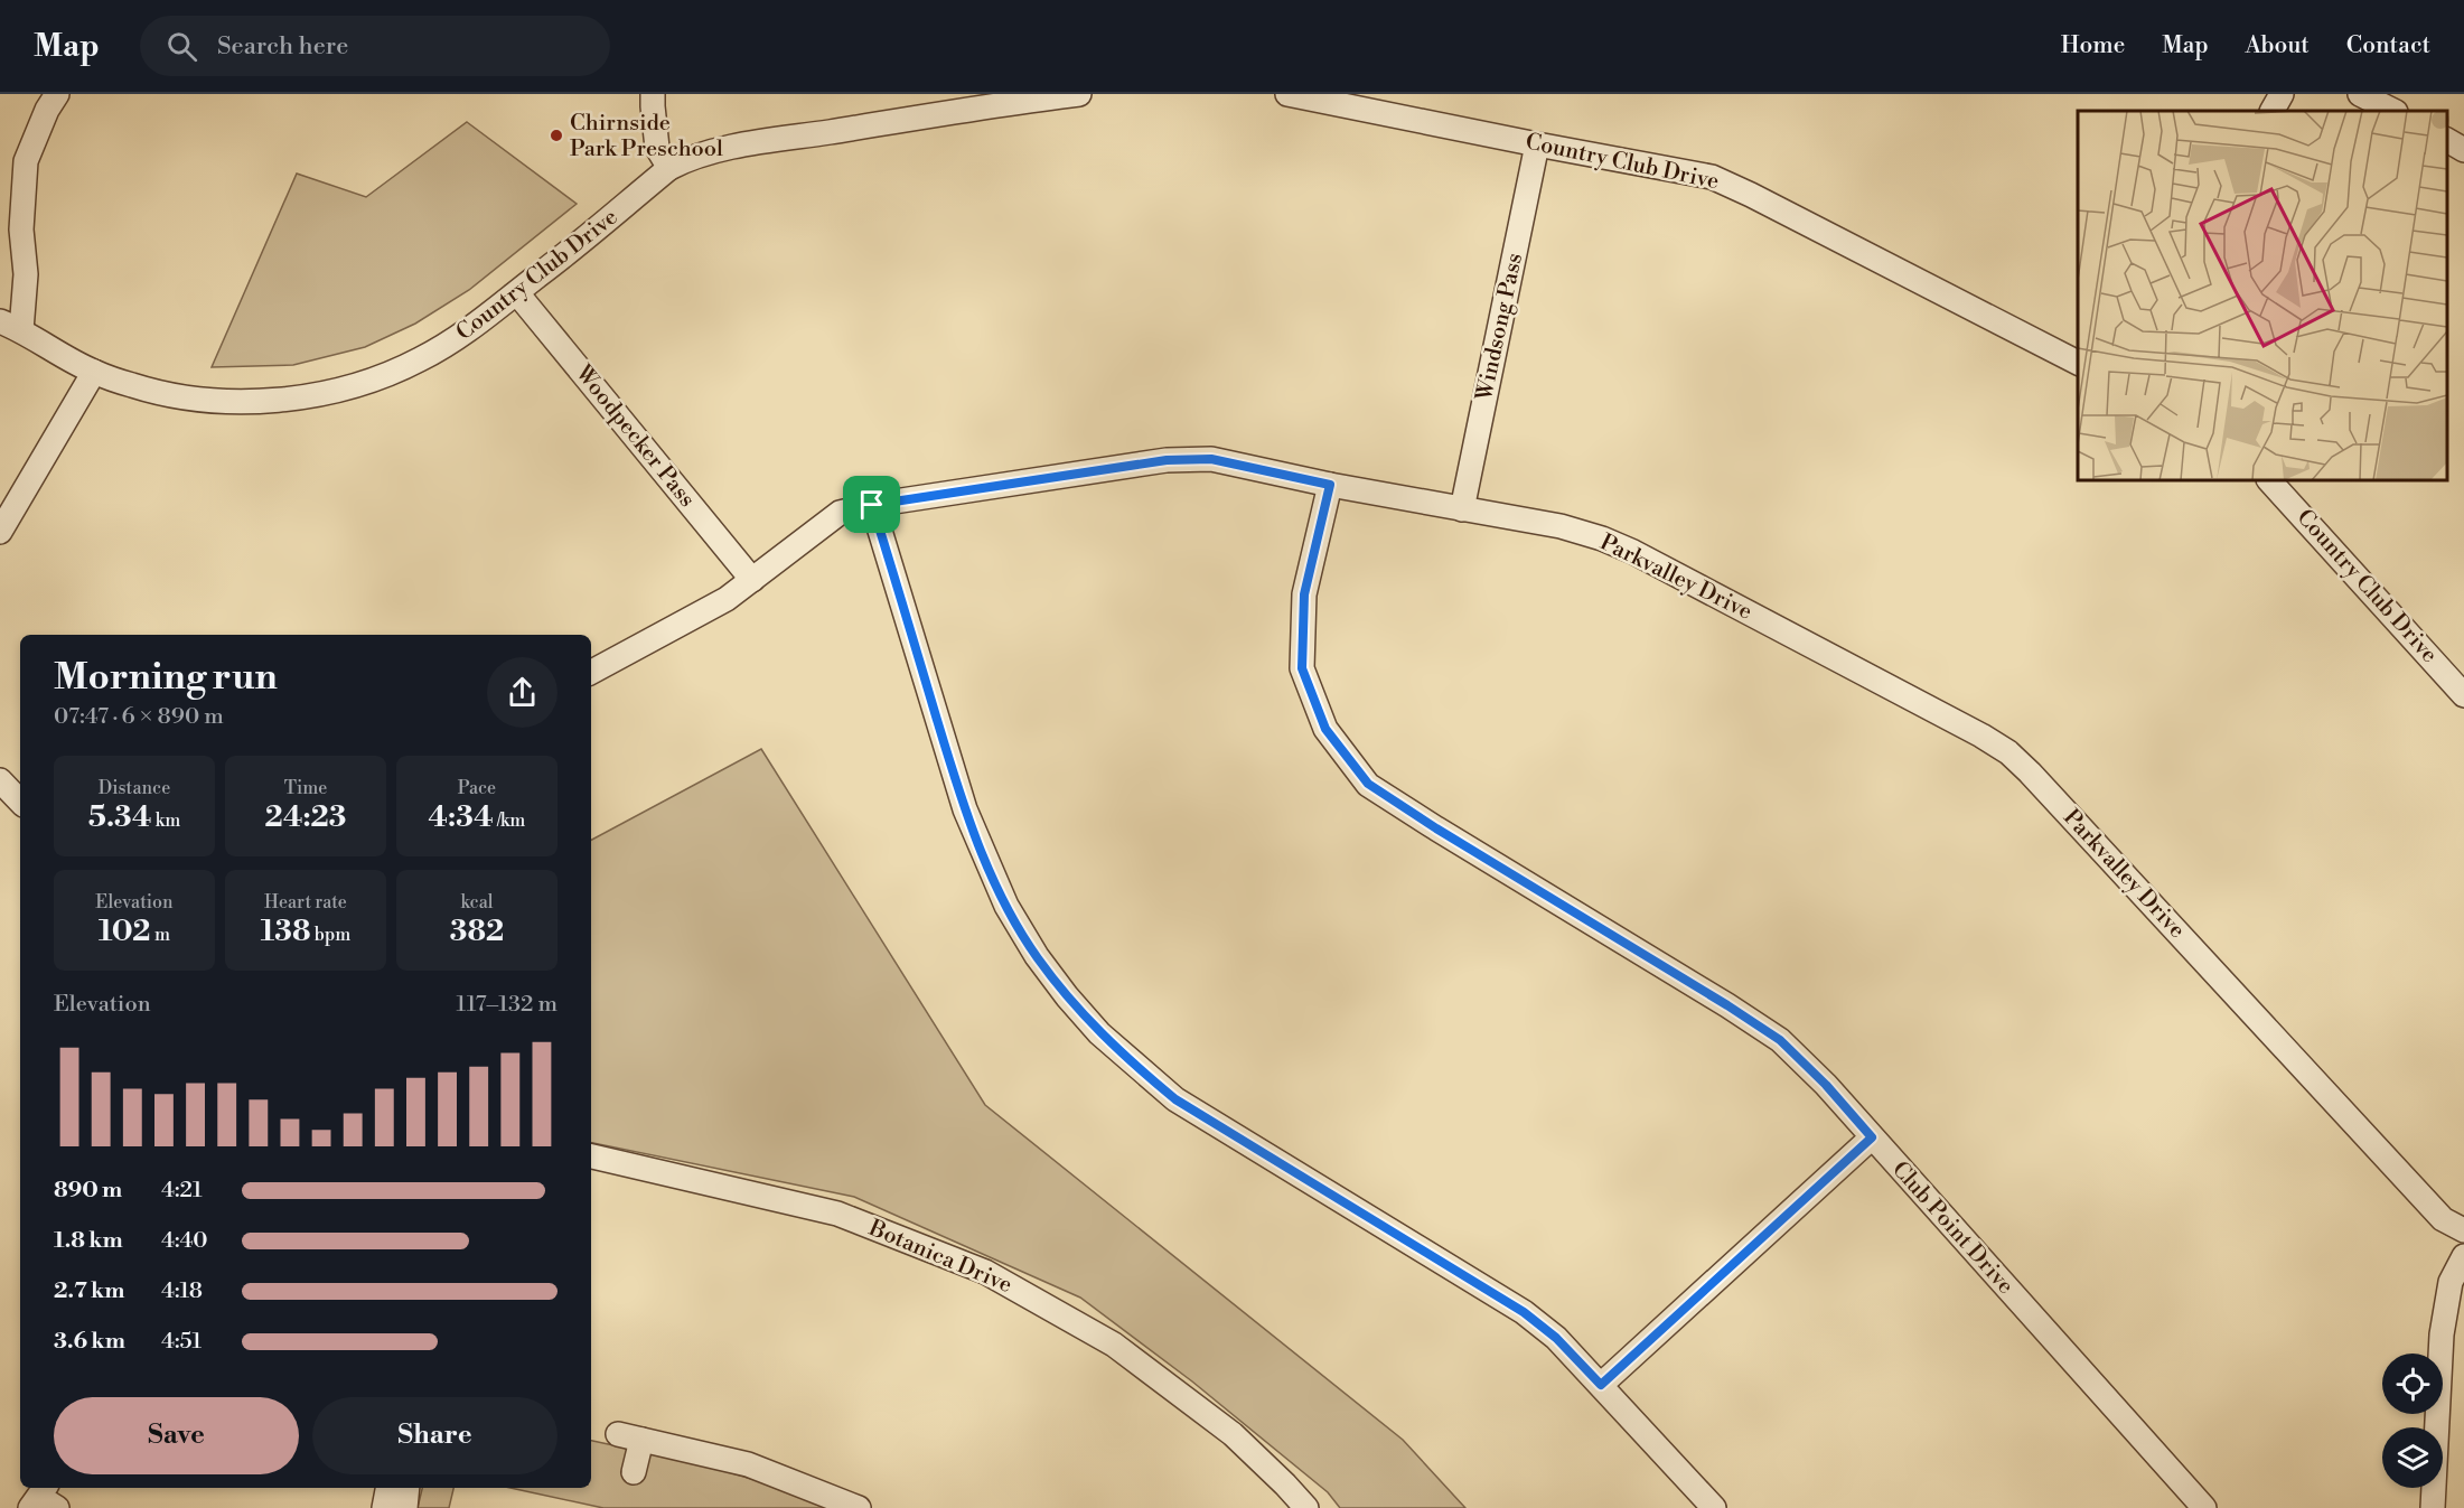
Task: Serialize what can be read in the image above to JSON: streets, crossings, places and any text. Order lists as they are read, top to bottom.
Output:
{
  "streets": {
    "street": [
      "Country Club Drive",
      "Windsong Pass",
      "Woodpecker Pass",
      "Parkvalley Drive",
      "Club Point Drive",
      "Botanica Drive"
    ]
  },
  "crossings": [
    ["Country Club Drive", "Windsong Pass"],
    ["Country Club Drive", "Woodpecker Pass"],
    ["Windsong Pass", "Parkvalley Drive"],
    ["Woodpecker Pass", "Parkvalley Drive"],
    ["Parkvalley Drive", "Club Point Drive"]
  ],
  "places": ["Chirnside Park Preschool"],
  "page": {
    "header": "Map",
    "search": "Search here",
    "nav": [
      "Home",
      "Map",
      "About",
      "Contact"
    ],
    "heading": ["Morning run", "07:47 · 6 × 890 m"],
    "stats": [
      ["Distance", "5.34 km"],
      ["Time", "24:23"],
      ["Pace", "4:34 /km"],
      ["Elevation", "102 m"],
      ["Heart rate", "138 bpm"],
      ["kcal", "382"]
    ],
    "chart": ["Elevation", "117–132 m"],
    "list": [
      {
        "name": "890 m",
        "note": "4:21"
      },
      {
        "name": "1.8 km",
        "note": "4:40"
      },
      {
        "name": "2.7 km",
        "note": "4:18"
      },
      {
        "name": "3.6 km",
        "note": "4:51"
      }
    ],
    "buttons": ["Save", "Share"]
  }
}
